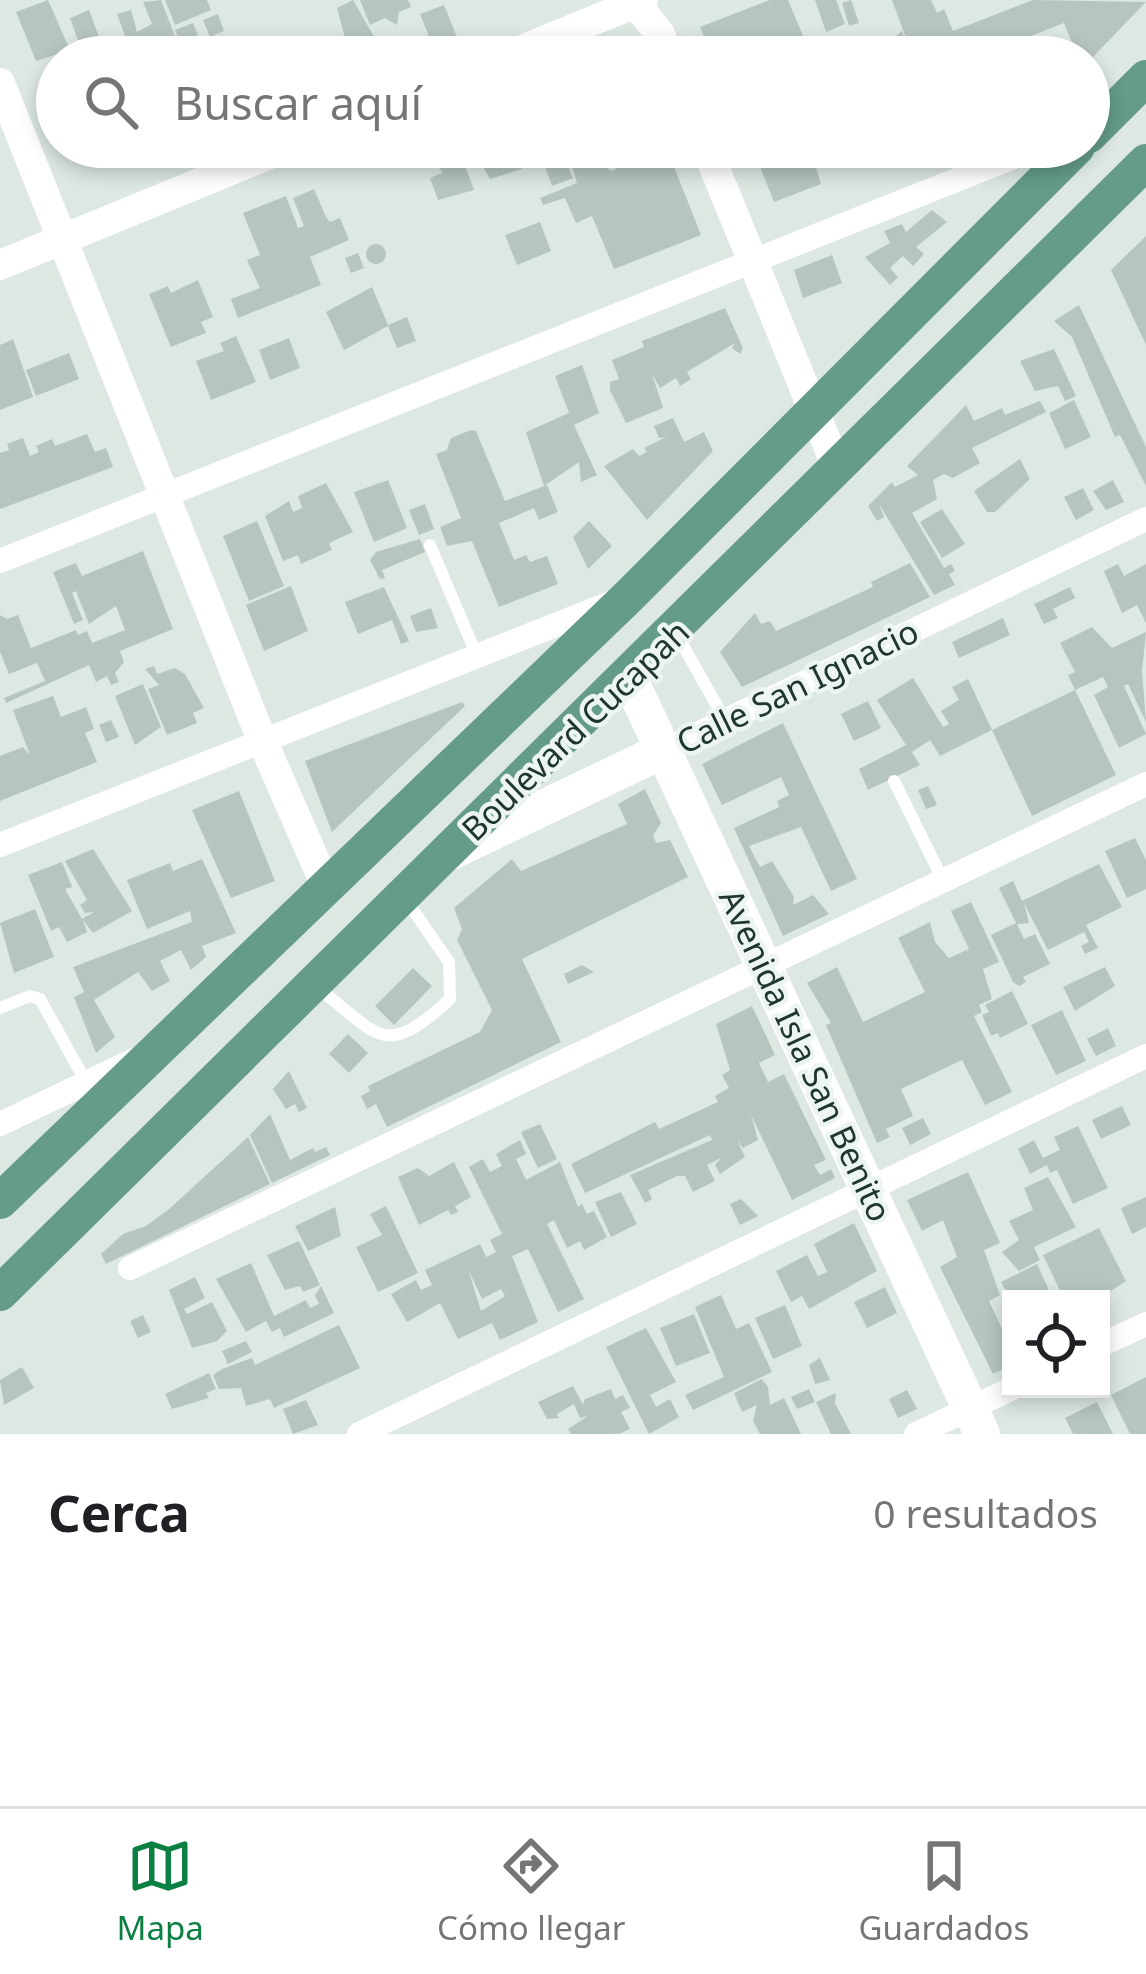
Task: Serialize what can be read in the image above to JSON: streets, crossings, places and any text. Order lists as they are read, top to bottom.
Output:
{
  "streets": {
    "main road": ["Calle San Ignacio", "Boulevard Cucapah", "Avenida Isla San Benito"]
  },
  "crossings": [
    ["Calle San Ignacio", "Boulevard Cucapah"],
    ["Calle San Ignacio", "Avenida Isla San Benito"],
    ["Boulevard Cucapah", "Avenida Isla San Benito"]
  ],
  "page": {
    "search": "Buscar aquí",
    "heading": ["Cerca", "0 resultados"],
    "nav": ["Mapa", "Cómo llegar", "Guardados"]
  }
}
